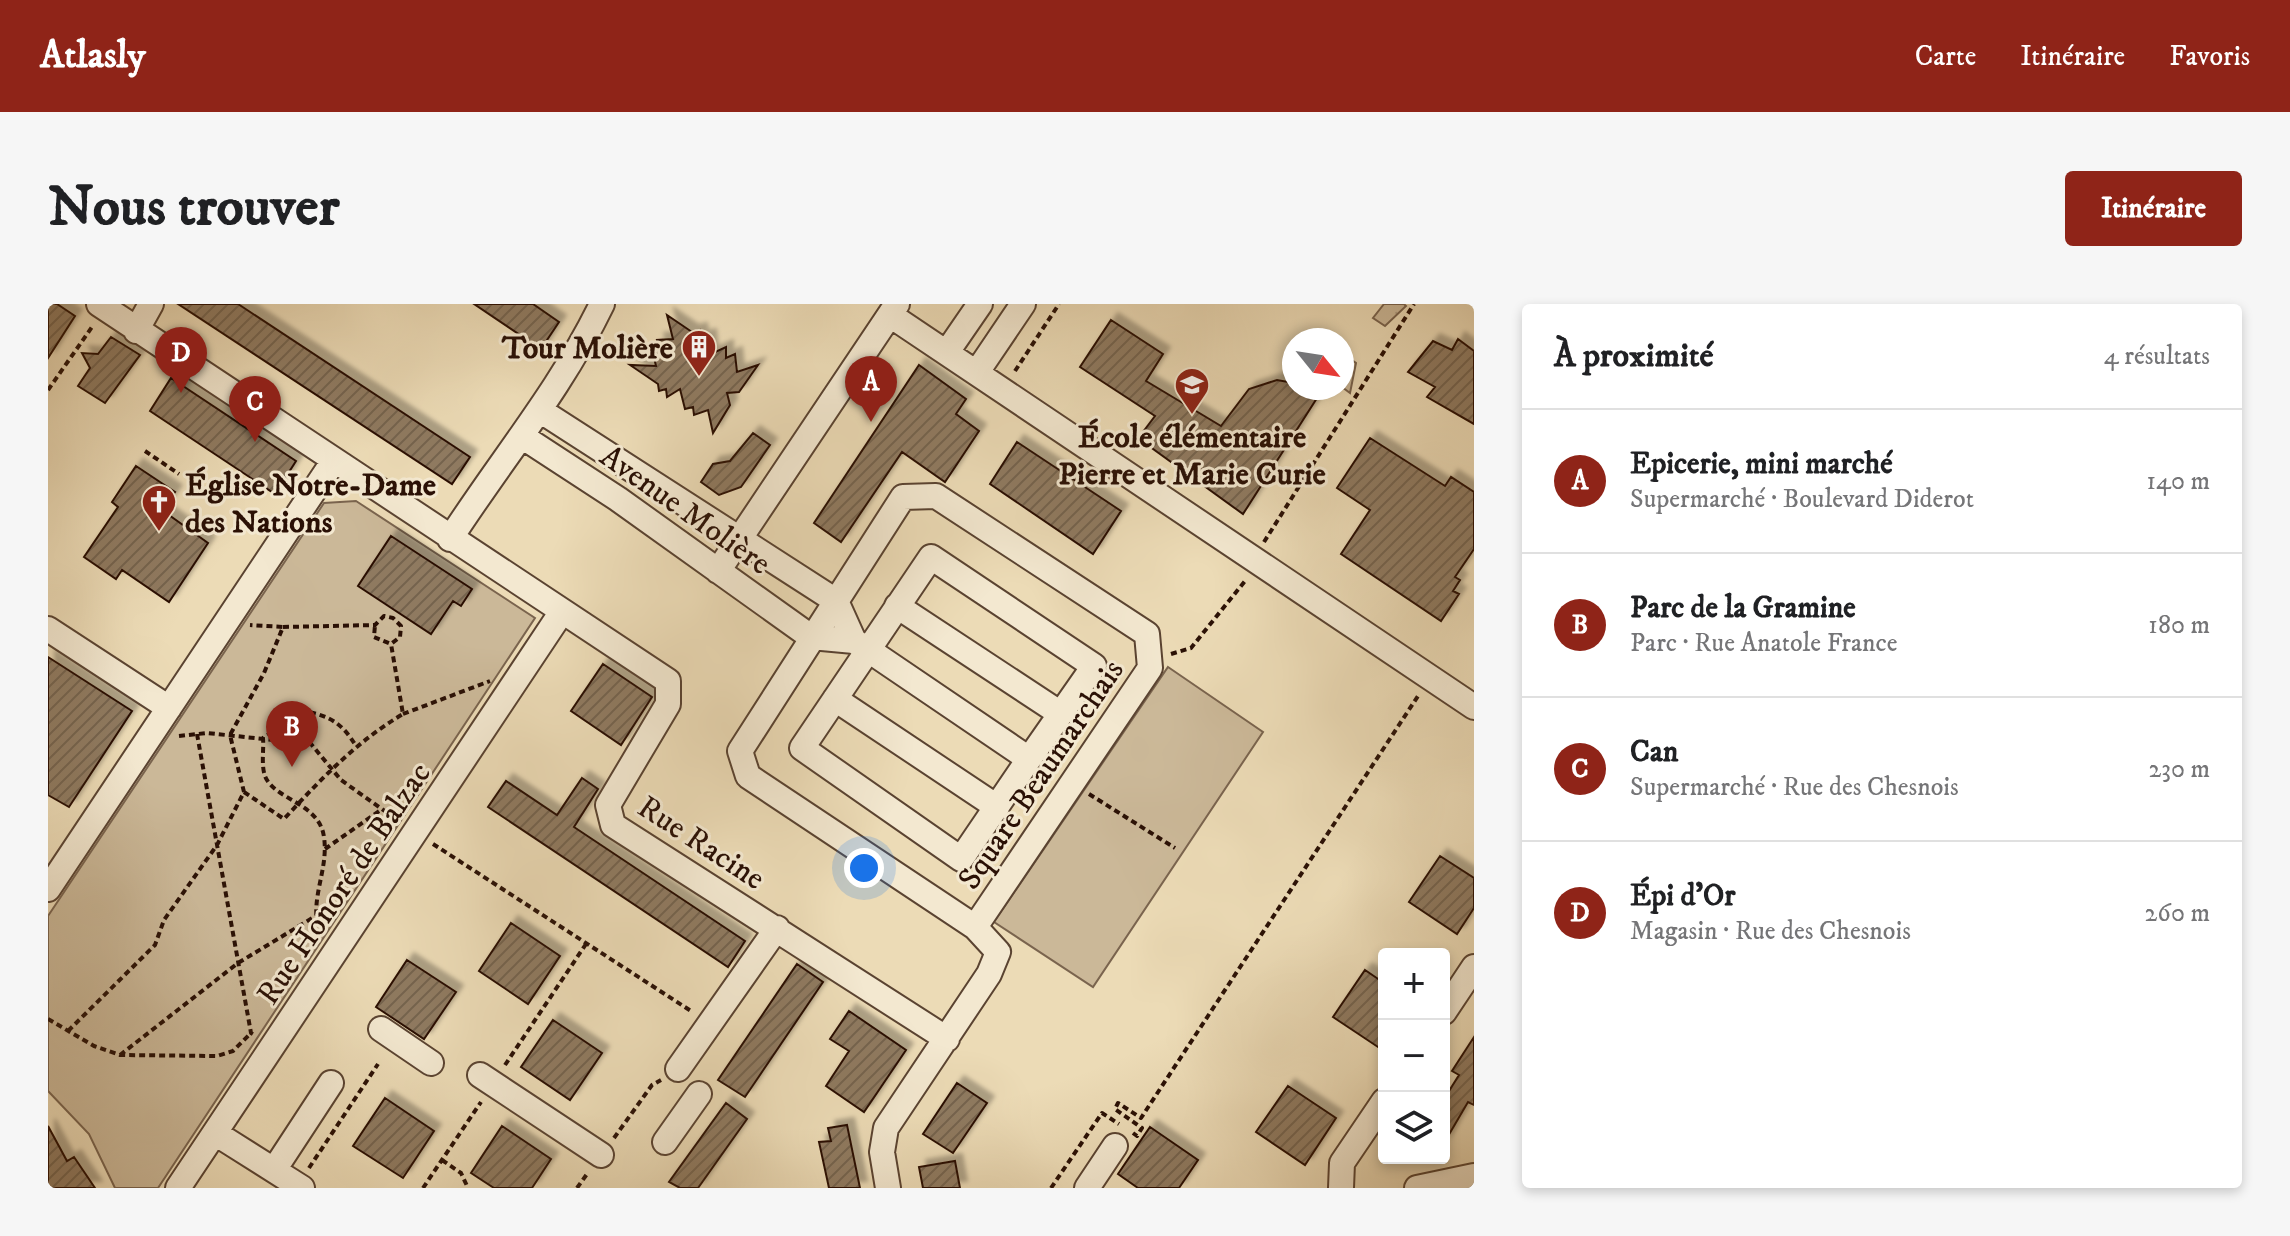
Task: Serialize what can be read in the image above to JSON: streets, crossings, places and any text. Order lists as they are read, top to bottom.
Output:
{
  "streets": {
    "street": [
      "Avenue Molière",
      "Square Beaumarchais",
      "Rue Racine",
      "Rue Honoré de Balzac"
    ]
  },
  "crossings": [
    ["Avenue Molière", "Square Beaumarchais"],
    ["Rue Racine", "Rue Honoré de Balzac"]
  ],
  "places": {
    "building": ["Tour Molière"],
    "school or university": ["École élémentaire Pierre et Marie Curie"],
    "church": ["Église Notre-Dame des Nations"]
  },
  "north": "bottom right",
  "page": {
    "header": "Atlasly",
    "nav": ["Carte", "Itinéraire", "Favoris"],
    "buttons": "Itinéraire",
    "title": "Nous trouver",
    "heading": ["À proximité", "4 résultats"],
    "pins": [
      "D",
      "A",
      "C",
      "B"
    ],
    "list": [
      {
        "mark": "A",
        "name": "Epicerie, mini marché",
        "note": "Supermarché · Boulevard Diderot",
        "value": "140 m"
      },
      {
        "mark": "B",
        "name": "Parc de la Gramine",
        "note": "Parc · Rue Anatole France",
        "value": "180 m"
      },
      {
        "mark": "C",
        "name": "Can",
        "note": "Supermarché · Rue des Chesnois",
        "value": "230 m"
      },
      {
        "mark": "D",
        "name": "Épi d'Or",
        "note": "Magasin · Rue des Chesnois",
        "value": "260 m"
      }
    ],
    "map_buttons": ["+", "−"]
  }
}
